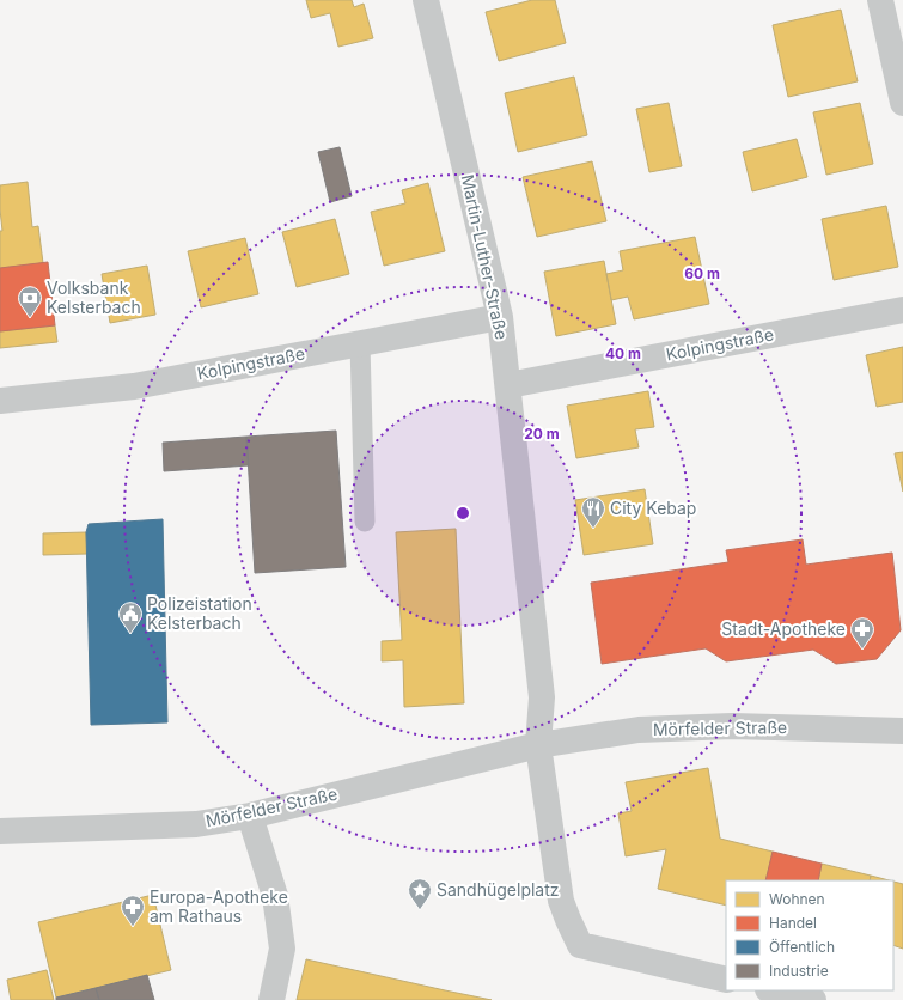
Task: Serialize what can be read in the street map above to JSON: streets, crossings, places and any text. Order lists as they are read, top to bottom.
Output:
{
  "streets": {
    "street": ["Martin-Luther-Straße", "Kolpingstraße", "Mörfelder Straße"]
  },
  "crossings": [
    ["Martin-Luther-Straße", "Kolpingstraße"],
    ["Martin-Luther-Straße", "Mörfelder Straße"]
  ],
  "places": {
    "bank": ["Volksbank Kelsterbach"],
    "restaurant": ["City Kebap"],
    "public building": ["Polizeistation Kelsterbach"],
    "pharmacy": ["Stadt-Apotheke", "Europa-Apotheke am Rathaus"],
    "place": ["Sandhügelplatz"]
  },
  "legend": [
    "Wohnen",
    "Handel",
    "Öffentlich",
    "Industrie"
  ],
  "rings": ["60 m", "40 m", "20 m"]
}
